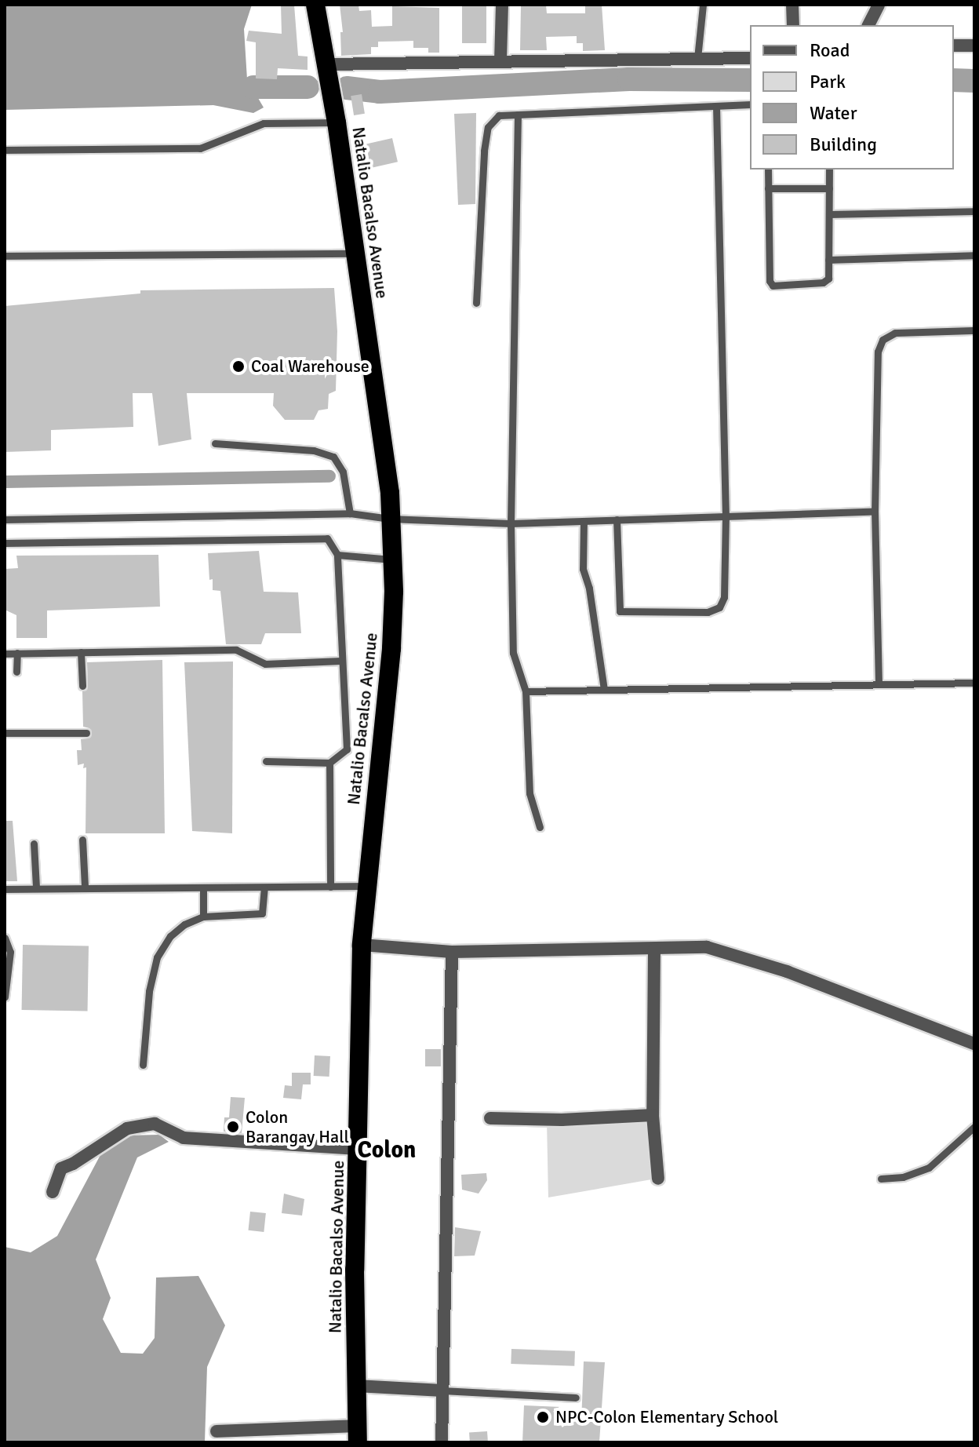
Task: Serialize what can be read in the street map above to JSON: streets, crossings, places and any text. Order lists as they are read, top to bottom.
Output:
{
  "streets": {
    "highway": ["Natalio Bacalso Avenue"]
  },
  "districts": ["Colon"],
  "places": ["Coal Warehouse", "Colon Barangay Hall", "NPC-Colon Elementary School"],
  "legend": [
    "Road",
    "Park",
    "Water",
    "Building"
  ]
}
